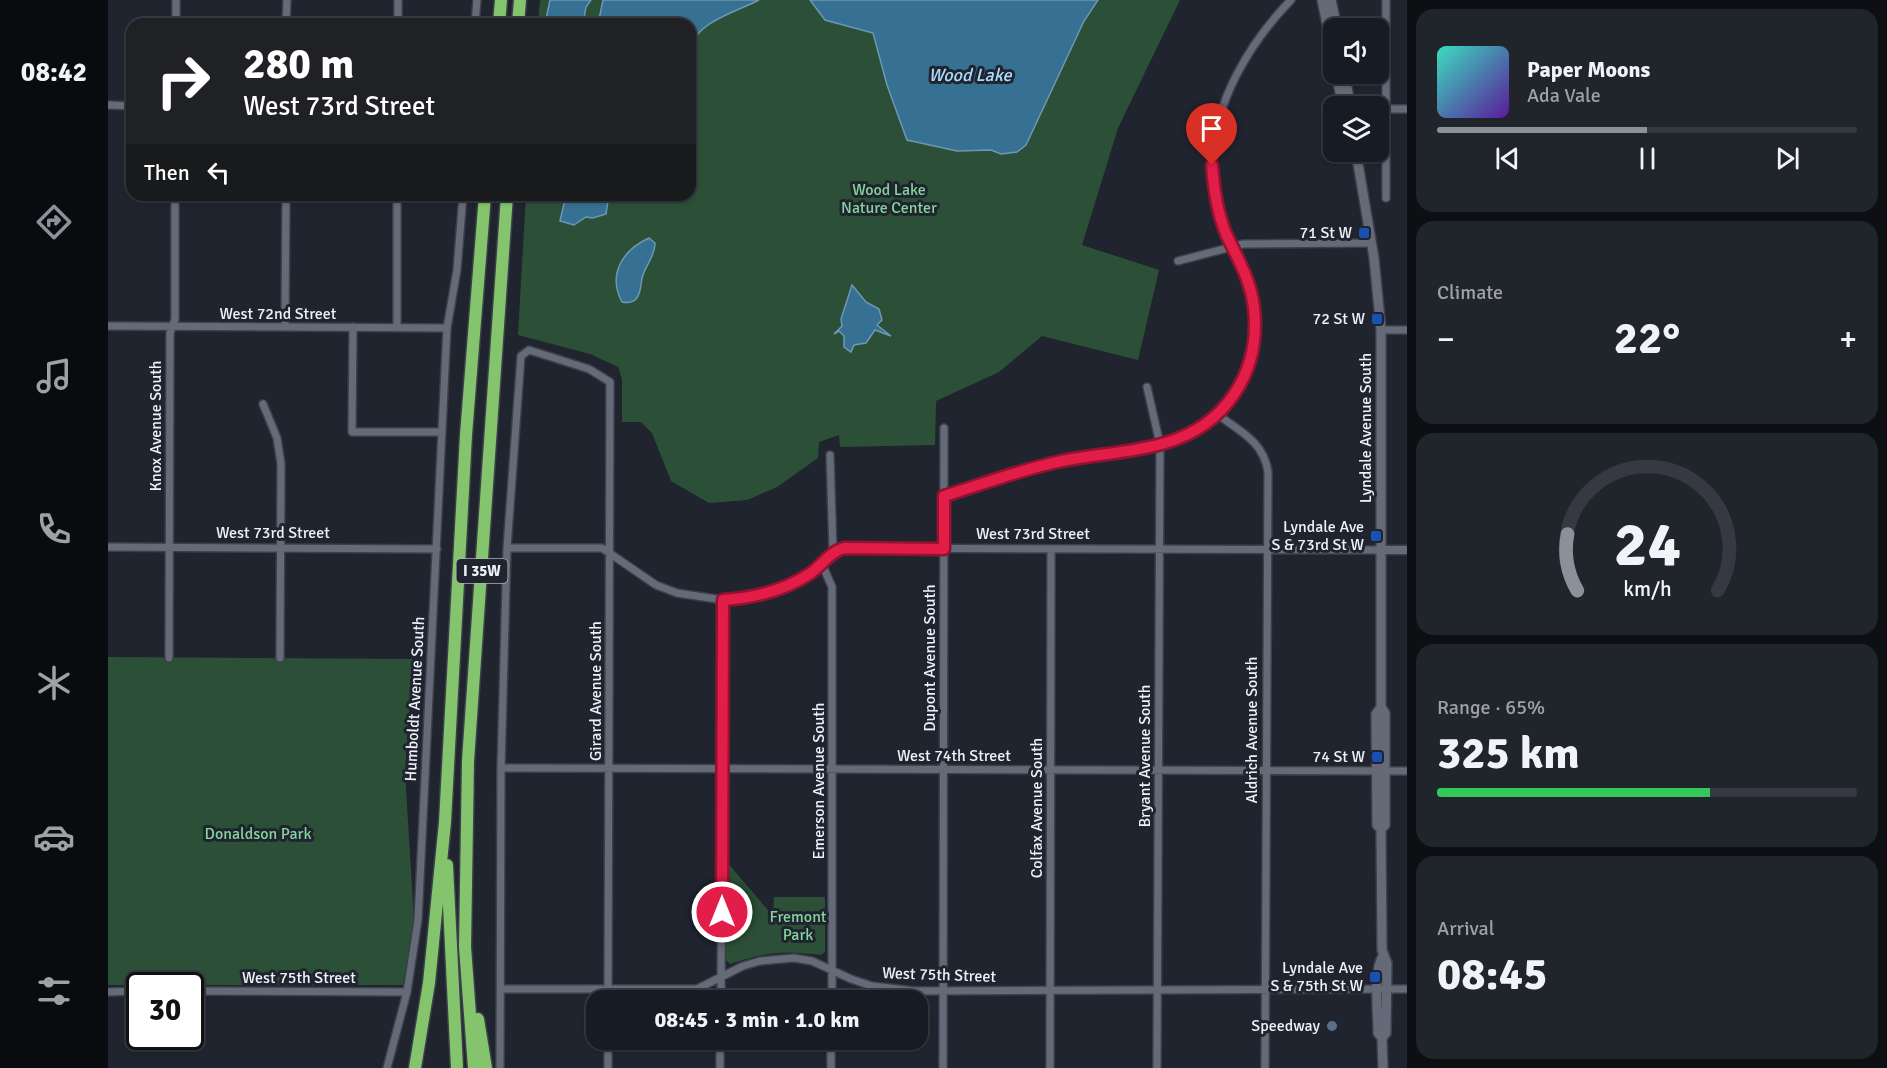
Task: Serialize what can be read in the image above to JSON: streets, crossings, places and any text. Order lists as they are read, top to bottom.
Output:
{
  "streets": {
    "highway": ["I 35W"],
    "main road": ["Lyndale Avenue South"],
    "street": [
      "West 72nd Street",
      "Knox Avenue South",
      "West 73rd Street",
      "Dupont Avenue South",
      "Girard Avenue South",
      "Humboldt Avenue South",
      "Aldrich Avenue South",
      "West 74th Street",
      "Bryant Avenue South",
      "Emerson Avenue South",
      "Colfax Avenue South",
      "West 75th Street"
    ]
  },
  "crossings": [
    ["West 72nd Street", "Knox Avenue South"],
    ["West 72nd Street", "Humboldt Avenue South"],
    ["Knox Avenue South", "West 73rd Street"],
    ["Lyndale Avenue South", "West 73rd Street"],
    ["Lyndale Avenue South", "West 74th Street"],
    ["Lyndale Avenue South", "West 75th Street"],
    ["West 73rd Street", "Dupont Avenue South"],
    ["West 73rd Street", "Humboldt Avenue South"],
    ["West 73rd Street", "Aldrich Avenue South"],
    ["West 73rd Street", "Bryant Avenue South"],
    ["West 73rd Street", "Colfax Avenue South"],
    ["Dupont Avenue South", "West 74th Street"],
    ["Dupont Avenue South", "West 75th Street"],
    ["Girard Avenue South", "West 74th Street"],
    ["Girard Avenue South", "West 75th Street"],
    ["Humboldt Avenue South", "West 75th Street"],
    ["Aldrich Avenue South", "West 74th Street"],
    ["Aldrich Avenue South", "West 75th Street"],
    ["West 74th Street", "Bryant Avenue South"],
    ["West 74th Street", "Emerson Avenue South"],
    ["West 74th Street", "Colfax Avenue South"],
    ["Bryant Avenue South", "West 75th Street"],
    ["Emerson Avenue South", "West 75th Street"],
    ["Colfax Avenue South", "West 75th Street"]
  ],
  "water": ["Wood Lake"],
  "parks": ["Wood Lake Nature Center", "Donaldson Park", "Fremont Park"],
  "places": {
    "transit": [
      "71 St W",
      "72 St W",
      "Lyndale Ave S & 73rd St W",
      "74 St W",
      "Lyndale Ave S & 75th St W"
    ],
    "other": ["Speedway"]
  },
  "page": {
    "tabs": "08:42",
    "turn": ["280 m", "West 73rd Street"],
    "song": ["Paper Moons", "Ada Vale"],
    "then": "Then",
    "tile": [
      "Climate",
      ["Range · 65%", "325 km"],
      ["Arrival", "08:45"]
    ],
    "heat": ["−", "22°", "+"],
    "limit": "30",
    "trip": "08:45 · 3 min · 1.0 km",
    "gauge": ["24", "km/h"]
  }
}
